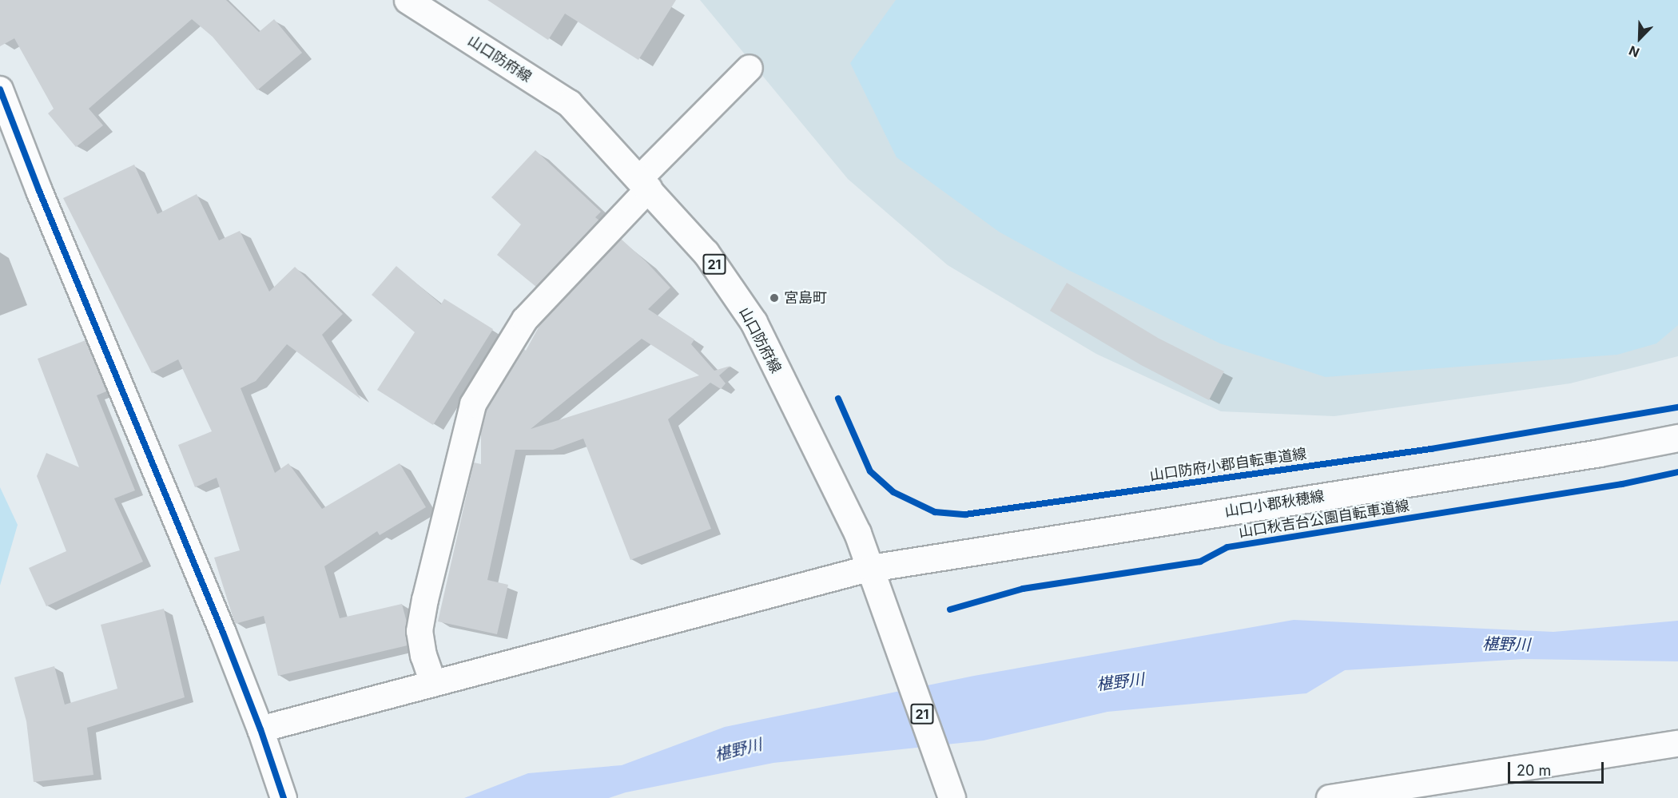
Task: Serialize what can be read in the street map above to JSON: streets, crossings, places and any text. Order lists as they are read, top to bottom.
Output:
{
  "streets": {
    "main road": ["山口防府線", "21", "山口小郡秋穂線"],
    "cycle path": ["山口防府小郡自転車道線", "山口秋吉台公園自転車道線"]
  },
  "crossings": [
    ["山口防府線", "山口小郡秋穂線"]
  ],
  "water": ["椹野川"],
  "places": ["宮島町"],
  "scale_bar": "20 m",
  "north": "bottom left"
}
